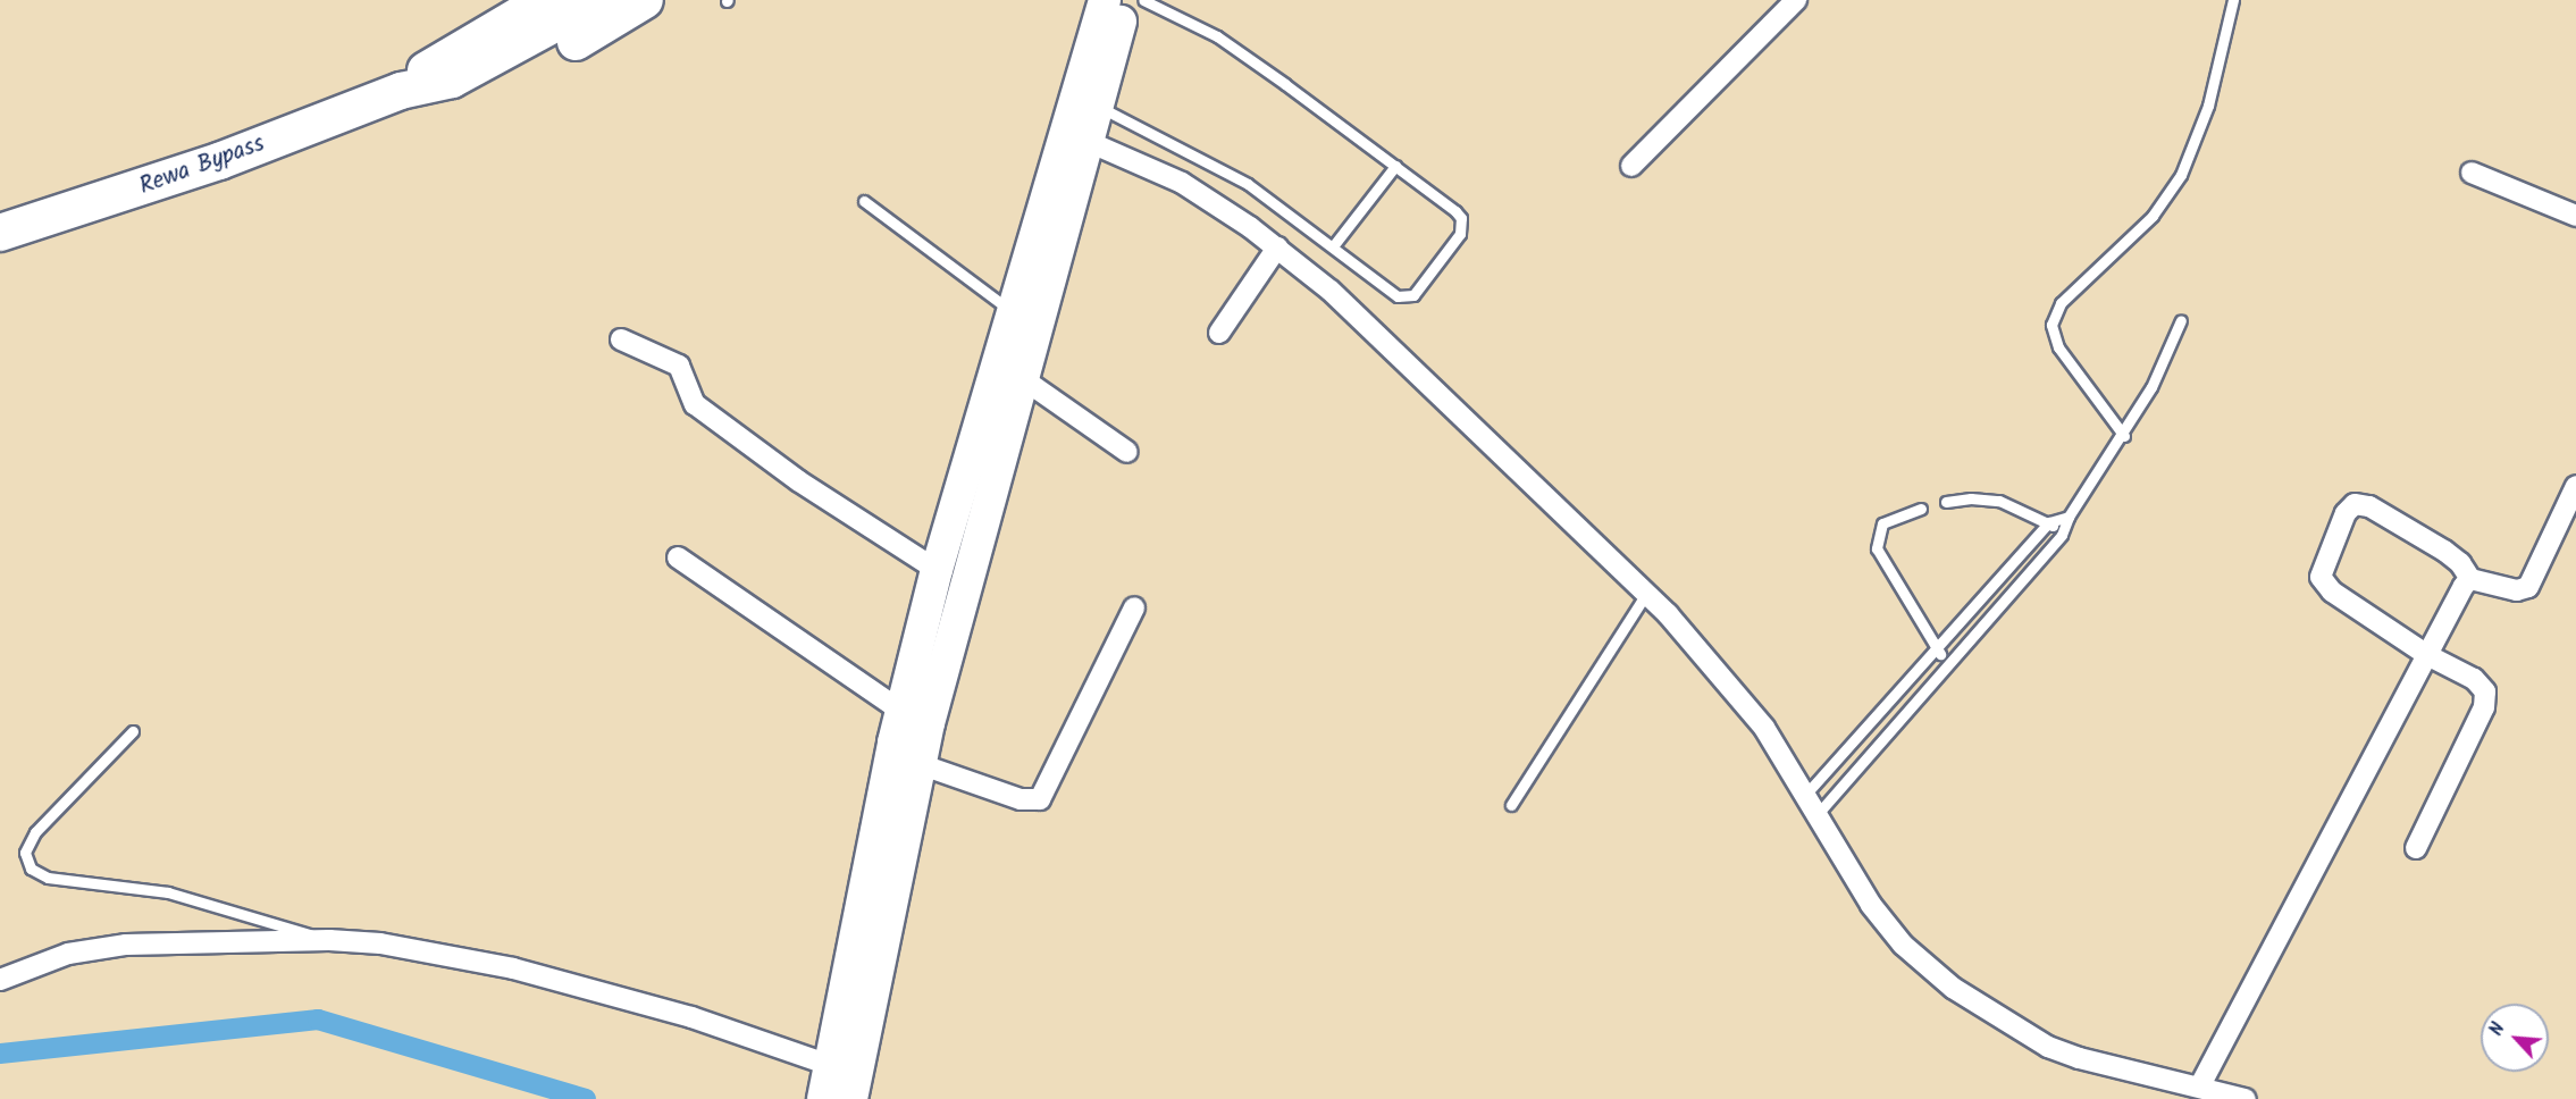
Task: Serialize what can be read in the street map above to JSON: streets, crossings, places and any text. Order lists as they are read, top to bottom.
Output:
{
  "streets": {
    "highway": ["Rewa Bypass"]
  },
  "north": "top left"
}
